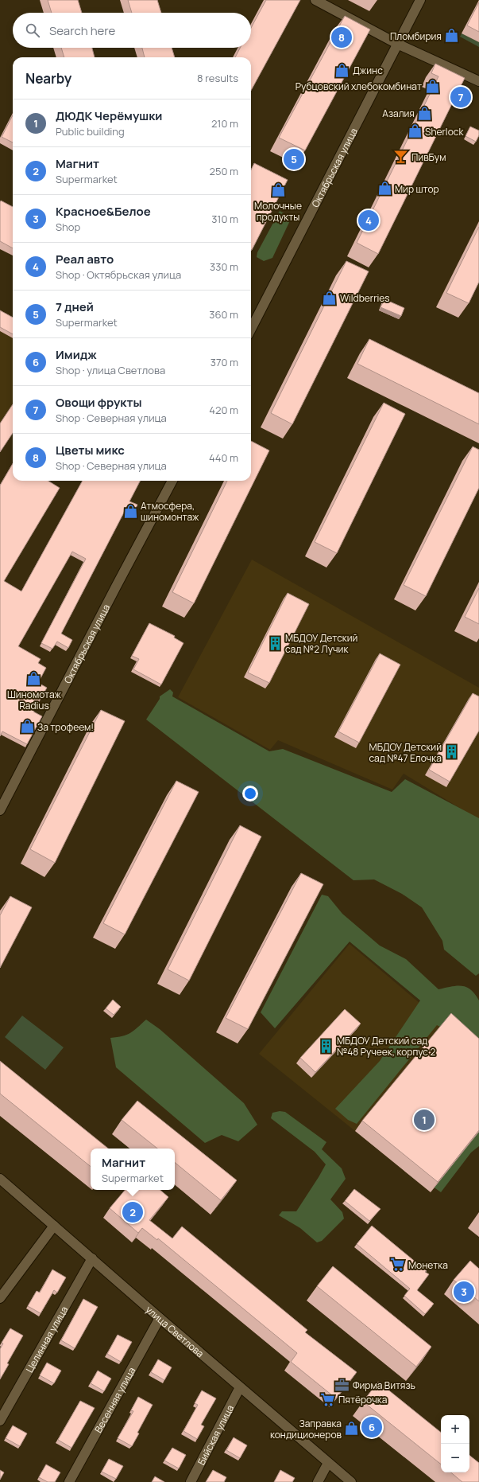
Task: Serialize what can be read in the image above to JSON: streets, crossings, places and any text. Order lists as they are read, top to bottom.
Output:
{
  "streets": {
    "main road": [
      "Октябрьская улица",
      "улица Светлова",
      "Целинная улица",
      "Весенняя улица",
      "Бийская улица"
    ]
  },
  "crossings": [
    ["улица Светлова", "Целинная улица"],
    ["улица Светлова", "Весенняя улица"],
    ["улица Светлова", "Бийская улица"]
  ],
  "places": {
    "shop": [
      "Пломбирия",
      "Джинс",
      "Рубцовский хлебокомбинат",
      "Азалия",
      "Sherlock",
      "Мир штор",
      "Молочные продукты",
      "Wildberries",
      "Атмосфера, шиномонтаж",
      "Шиномотаж Radius",
      "За трофеем!",
      "Заправка кондиционеров"
    ],
    "bar": ["ПивБум"],
    "building": ["МБДОУ Детский сад №2 Лучик", "МБДОУ Детский сад №47 Елочка", "МБДОУ Детский сад №48 Ручеек, корпус 2"],
    "supermarket": ["Монетка", "Пятёрочка"],
    "office": ["Фирма Витязь"]
  },
  "page": {
    "search": "Search here",
    "pins": [
      "8",
      "7",
      "5",
      "4",
      "1",
      "2",
      "3",
      "6"
    ],
    "heading": ["Nearby", "8 results"],
    "list": [
      {
        "mark": "1",
        "name": "ДЮДК Черёмушки",
        "note": "Public building",
        "value": "210 m"
      },
      {
        "mark": "2",
        "name": "Магнит",
        "note": "Supermarket",
        "value": "250 m"
      },
      {
        "mark": "3",
        "name": "Красное&Белое",
        "note": "Shop",
        "value": "310 m"
      },
      {
        "mark": "4",
        "name": "Реал авто",
        "note": "Shop · Октябрьская улица",
        "value": "330 m"
      },
      {
        "mark": "5",
        "name": "7 дней",
        "note": "Supermarket",
        "value": "360 m"
      },
      {
        "mark": "6",
        "name": "Имидж",
        "note": "Shop · улица Светлова",
        "value": "370 m"
      },
      {
        "mark": "7",
        "name": "Овощи фрукты",
        "note": "Shop · Северная улица",
        "value": "420 m"
      },
      {
        "mark": "8",
        "name": "Цветы микс",
        "note": "Shop · Северная улица",
        "value": "440 m"
      }
    ],
    "popup": ["Магнит", "Supermarket"],
    "map_buttons": ["+", "−"]
  }
}
